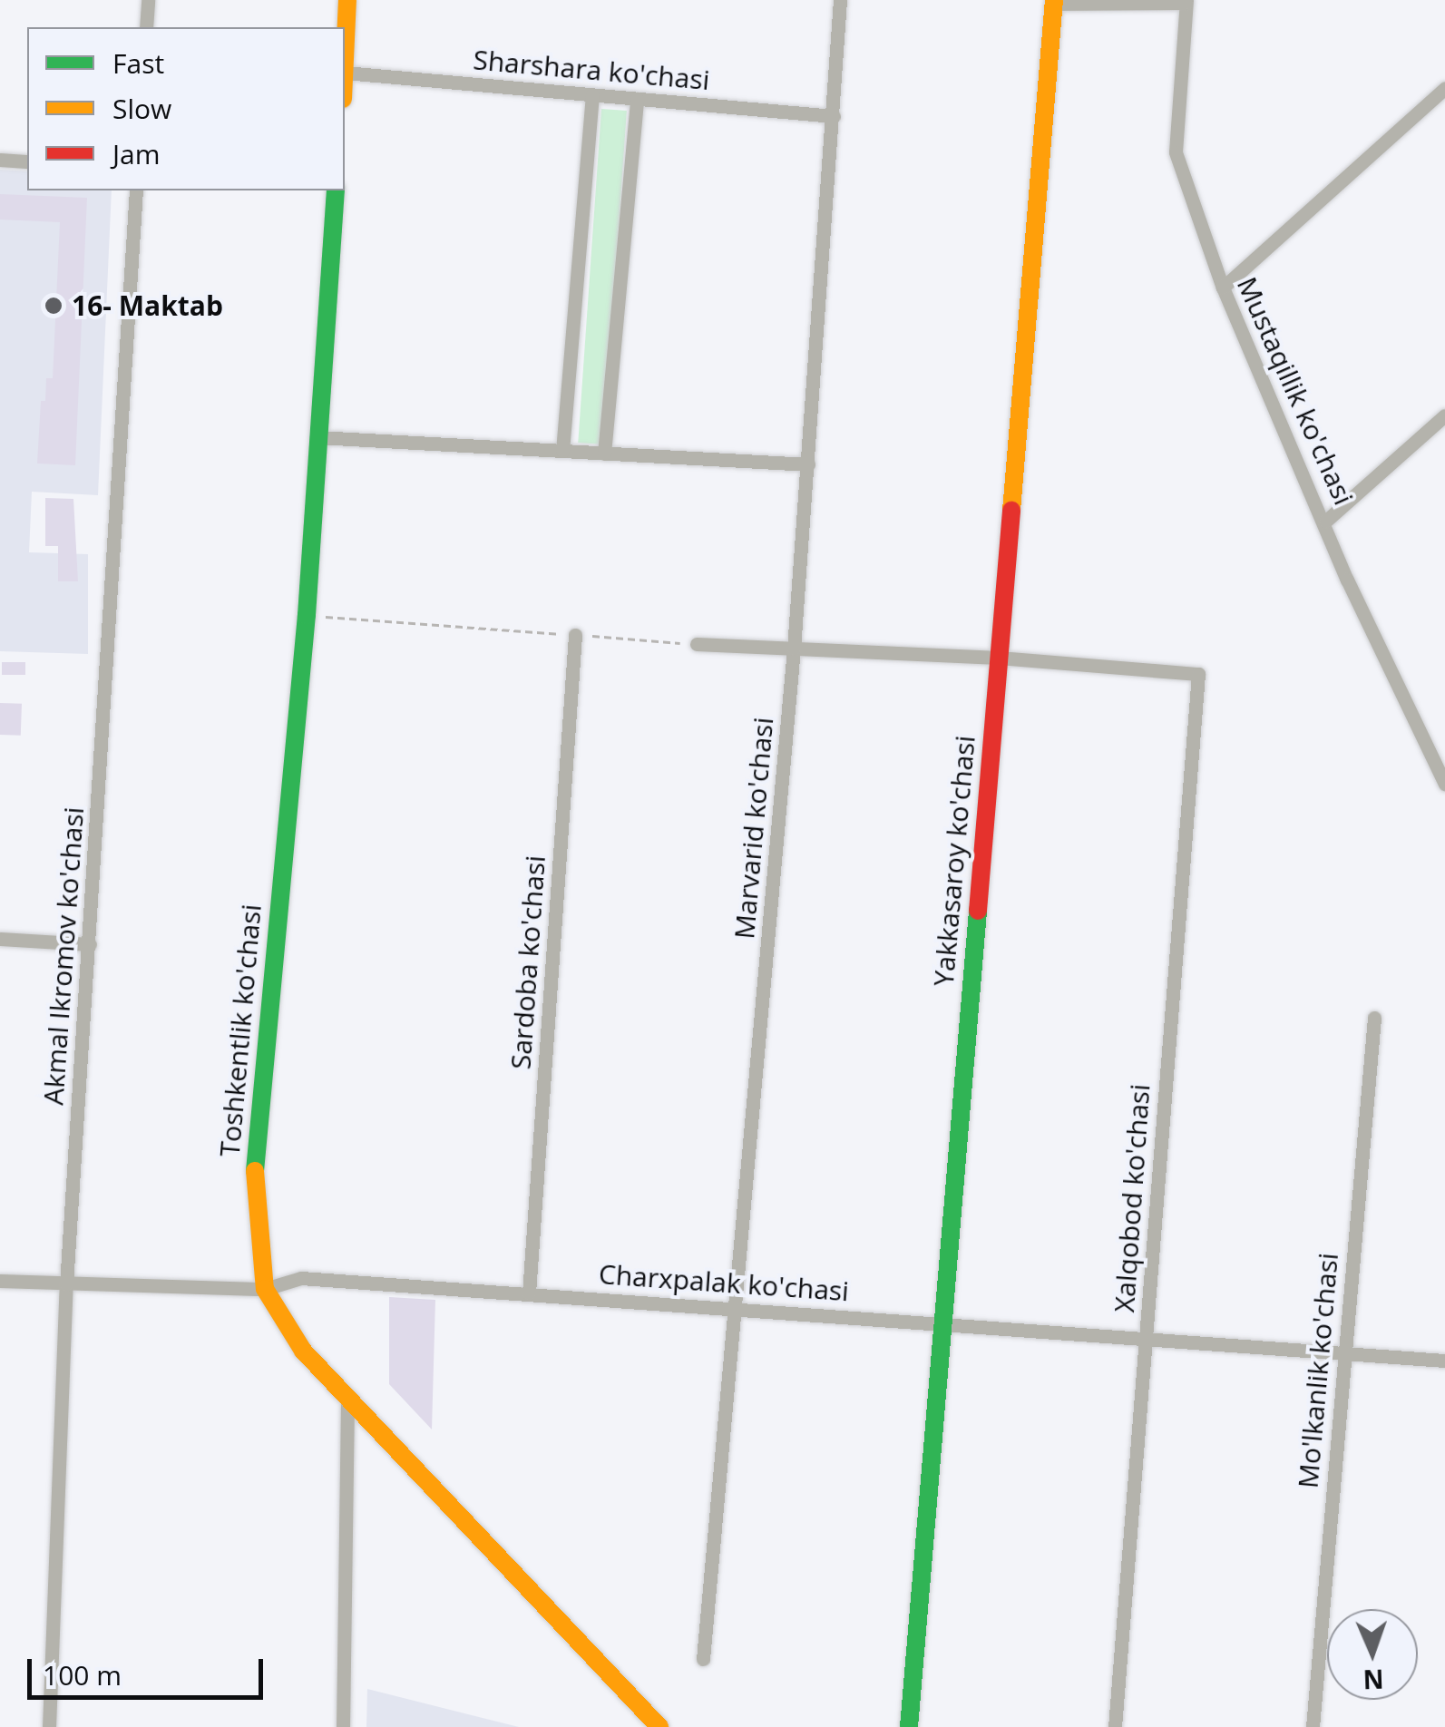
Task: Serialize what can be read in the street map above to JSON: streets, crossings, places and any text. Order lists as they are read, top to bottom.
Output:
{
  "streets": {
    "main road": ["Yakkasaroy ko'chasi", "Toshkentlik ko'chasi"],
    "street": [
      "Sharshara ko'chasi",
      "Mustaqillik ko'chasi",
      "Marvarid ko'chasi",
      "Akmal Ikromov ko'chasi",
      "Sardoba ko'chasi",
      "Xalqobod ko'chasi",
      "Charxpalak ko'chasi",
      "Mo'lkanlik ko'chasi"
    ]
  },
  "crossings": [
    ["Sharshara ko'chasi", "Marvarid ko'chasi"],
    ["Marvarid ko'chasi", "Charxpalak ko'chasi"],
    ["Yakkasaroy ko'chasi", "Xalqobod ko'chasi"],
    ["Yakkasaroy ko'chasi", "Charxpalak ko'chasi"],
    ["Akmal Ikromov ko'chasi", "Charxpalak ko'chasi"],
    ["Sardoba ko'chasi", "Charxpalak ko'chasi"],
    ["Toshkentlik ko'chasi", "Charxpalak ko'chasi"],
    ["Xalqobod ko'chasi", "Charxpalak ko'chasi"],
    ["Charxpalak ko'chasi", "Mo'lkanlik ko'chasi"]
  ],
  "places": ["16- Maktab"],
  "legend": ["Fast", "Slow", "Jam"],
  "scale_bar": "100 m",
  "north": "bottom"
}
